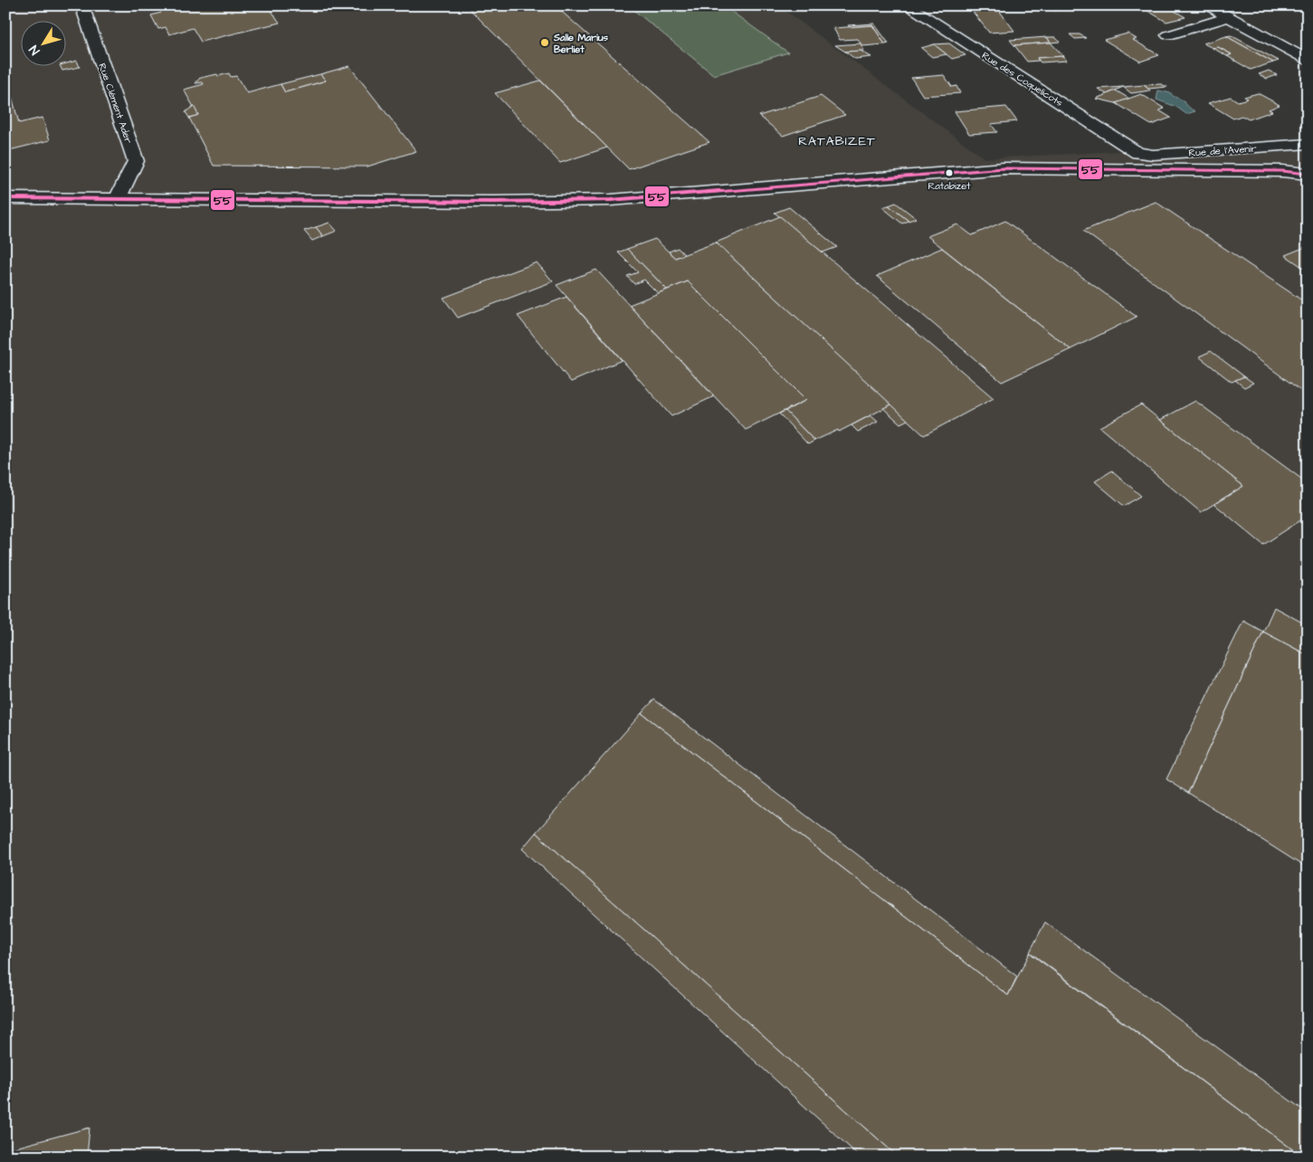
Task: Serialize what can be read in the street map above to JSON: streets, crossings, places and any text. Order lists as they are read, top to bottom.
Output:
{
  "streets": {
    "street": ["Rue des Coquelicots", "Rue Clément Ader", "Rue de l'Avenir"]
  },
  "crossings": [
    ["Rue des Coquelicots", "Rue de l'Avenir"],
    ["Rue Clément Ader", "Rue de l'Avenir"]
  ],
  "districts": ["RATABIZET"],
  "places": ["Salle Marius Berliet", "Ratabizet"],
  "lines": ["transit line 55"],
  "north": "bottom left"
}
